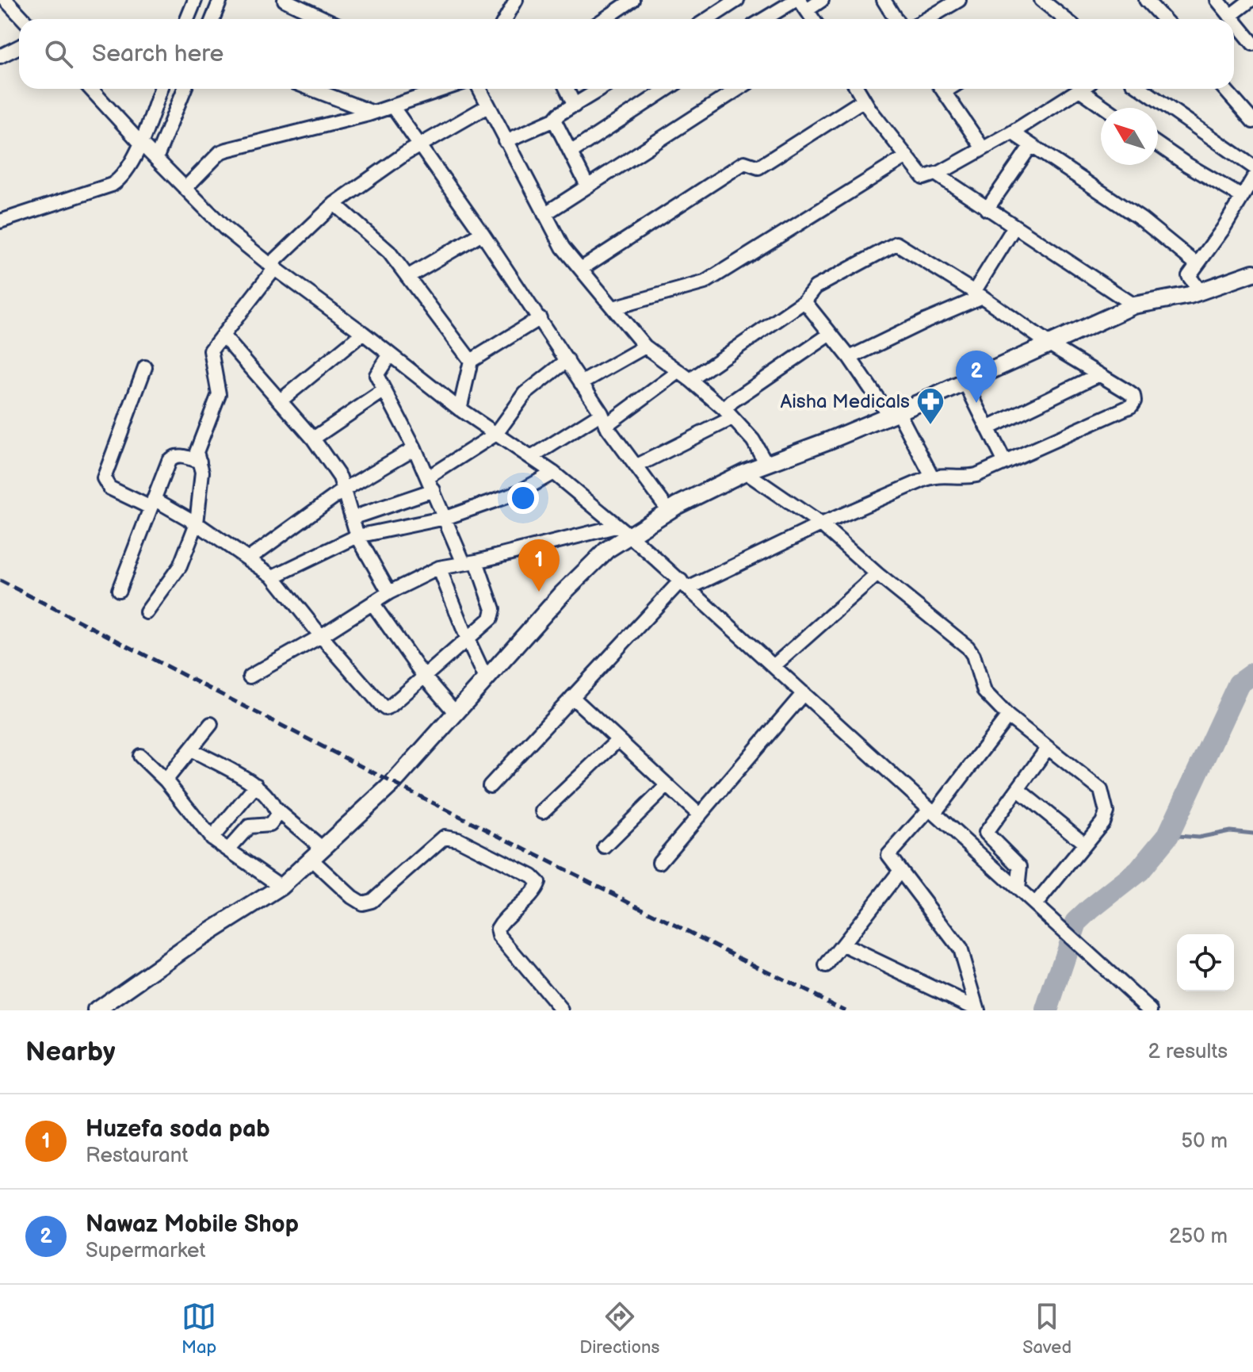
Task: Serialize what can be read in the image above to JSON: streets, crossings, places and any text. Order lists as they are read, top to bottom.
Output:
{
  "places": {
    "pharmacy": ["Aisha Medicals"]
  },
  "north": "top left",
  "page": {
    "search": "Search here",
    "pins": ["2", "1"],
    "heading": ["Nearby", "2 results"],
    "list": [
      {
        "mark": "1",
        "name": "Huzefa soda pab",
        "note": "Restaurant",
        "value": "50 m"
      },
      {
        "mark": "2",
        "name": "Nawaz Mobile Shop",
        "note": "Supermarket",
        "value": "250 m"
      }
    ],
    "nav": ["Map", "Directions", "Saved"]
  }
}
